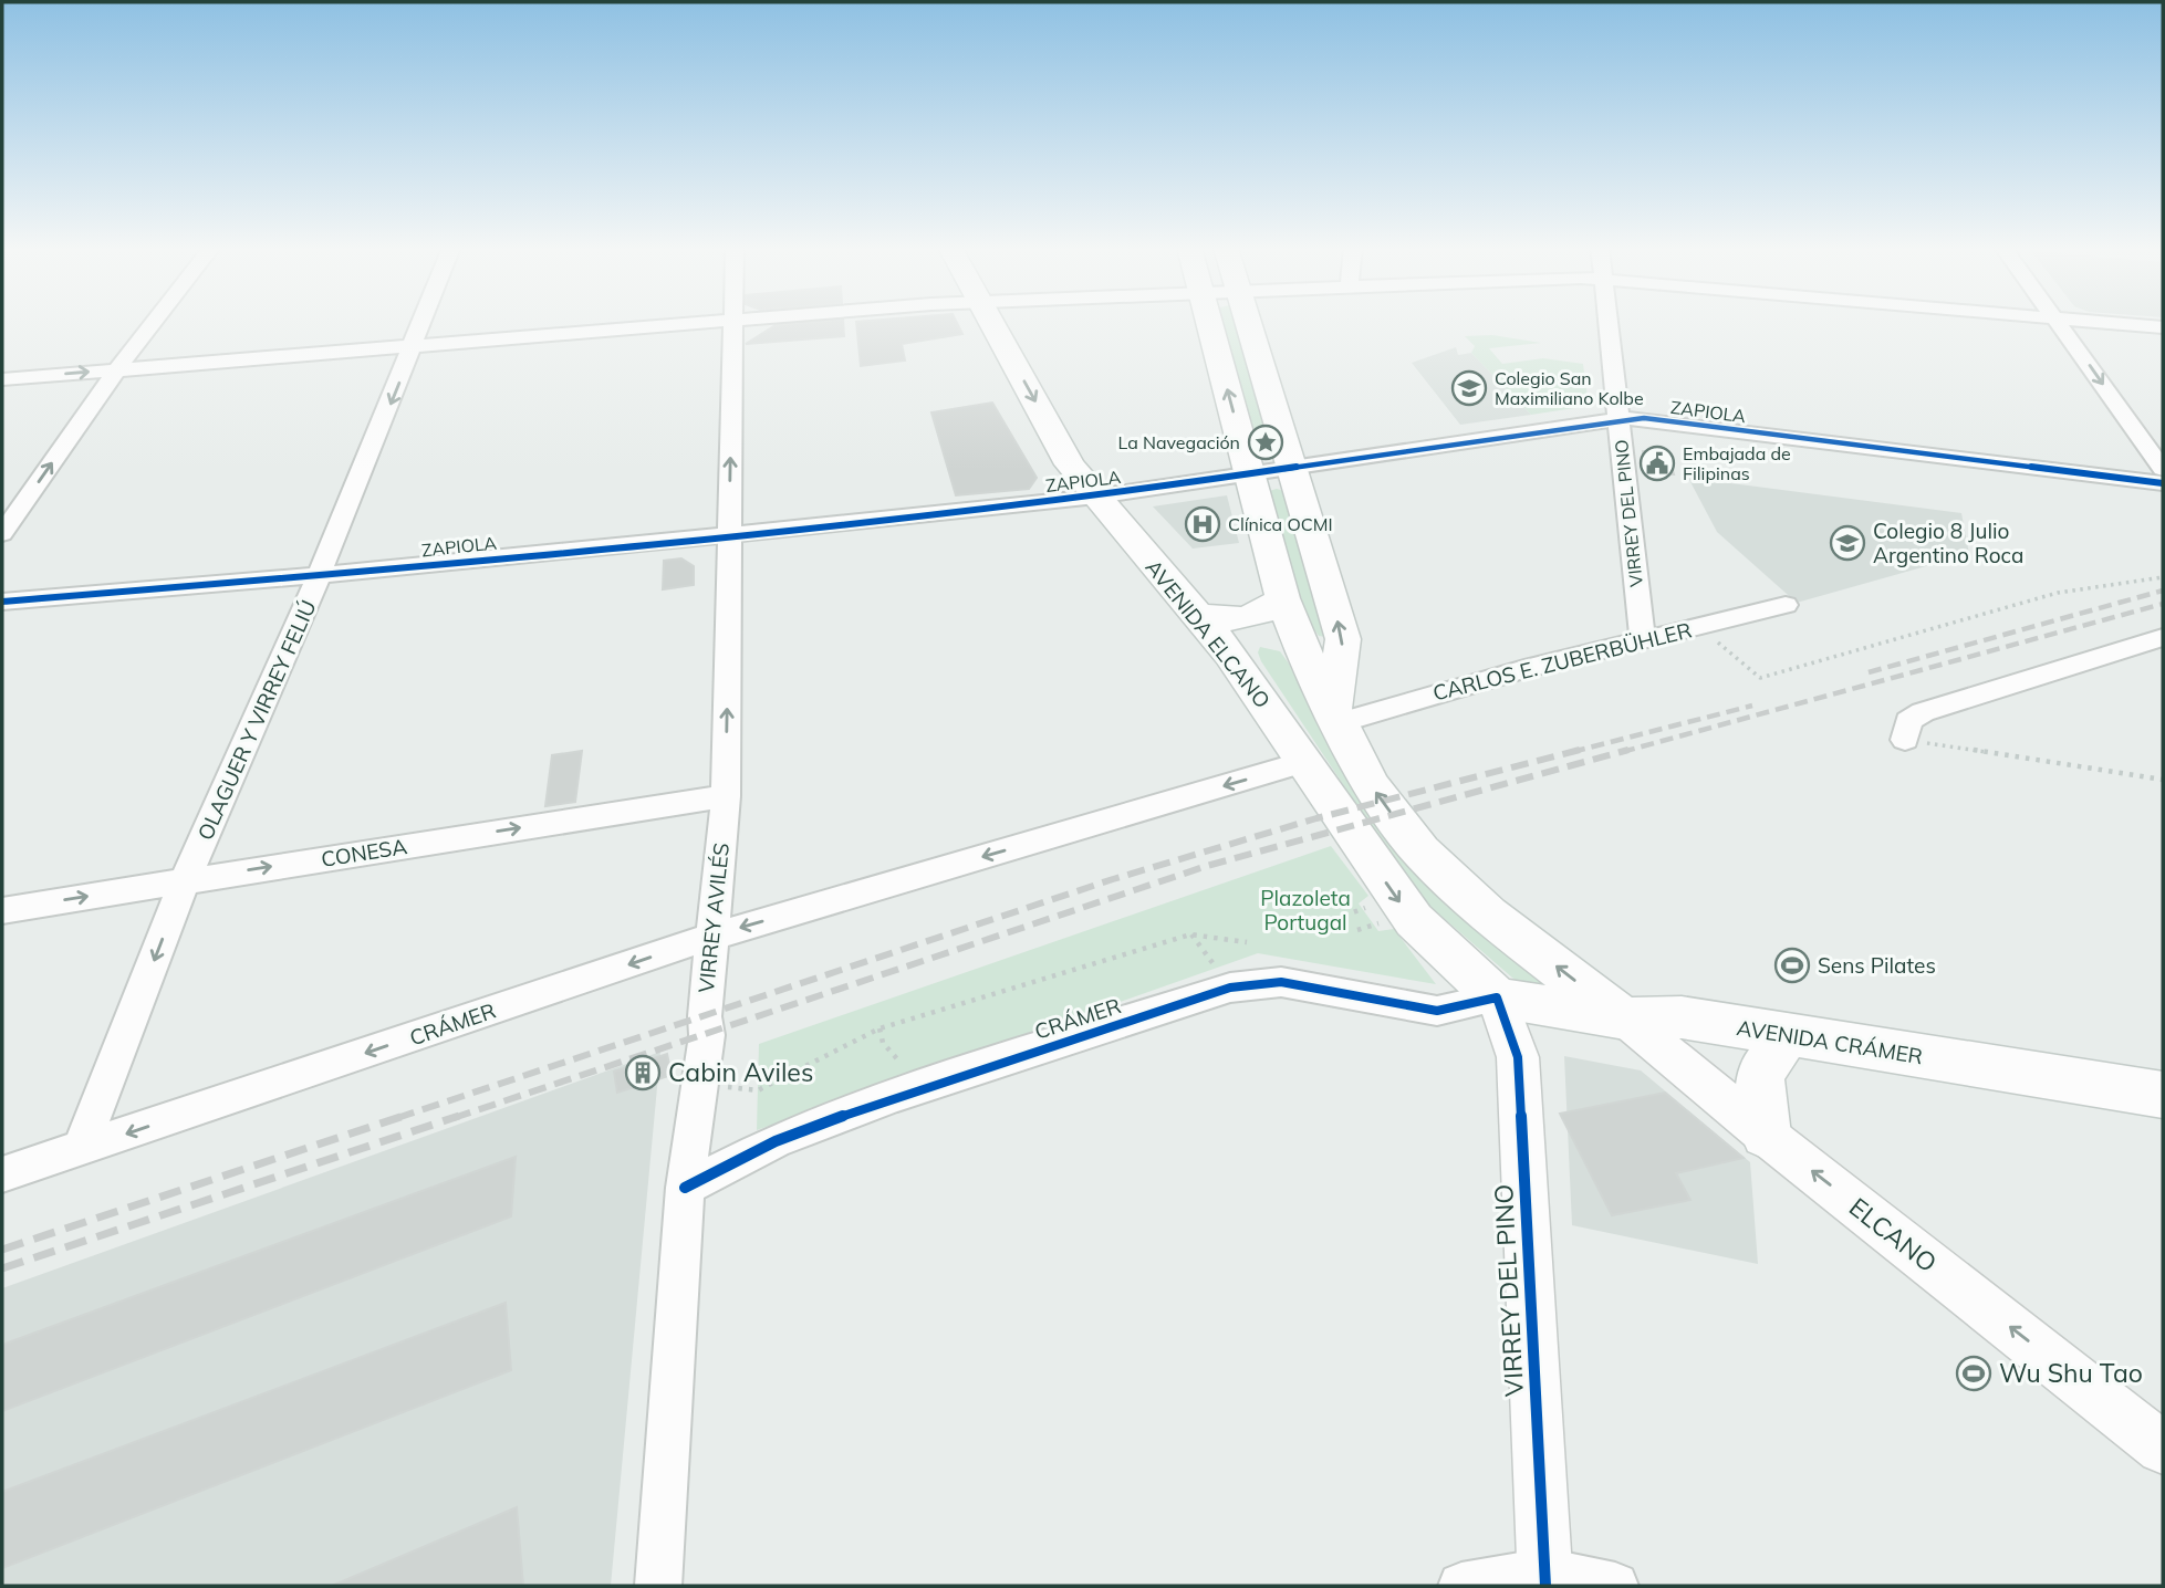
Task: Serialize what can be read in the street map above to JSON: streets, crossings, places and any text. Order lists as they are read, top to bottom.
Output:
{
  "streets": {
    "main road": ["AVENIDA ELCANO", "AVENIDA CRÁMER"],
    "street": [
      "ZAPIOLA",
      "VIRREY DEL PINO",
      "CARLOS E. ZUBERBÜHLER",
      "OLAGUER Y VIRREY FELIÚ",
      "CONESA",
      "VIRREY AVILÉS",
      "CRÁMER",
      "ELCANO"
    ]
  },
  "crossings": [
    ["ZAPIOLA", "VIRREY DEL PINO"],
    ["ZAPIOLA", "AVENIDA ELCANO"],
    ["ZAPIOLA", "OLAGUER Y VIRREY FELIÚ"],
    ["ZAPIOLA", "VIRREY AVILÉS"],
    ["VIRREY DEL PINO", "AVENIDA ELCANO"],
    ["VIRREY DEL PINO", "CARLOS E. ZUBERBÜHLER"],
    ["VIRREY DEL PINO", "CRÁMER"],
    ["VIRREY DEL PINO", "AVENIDA CRÁMER"],
    ["AVENIDA ELCANO", "CRÁMER"],
    ["AVENIDA ELCANO", "AVENIDA CRÁMER"],
    ["OLAGUER Y VIRREY FELIÚ", "CONESA"],
    ["OLAGUER Y VIRREY FELIÚ", "CRÁMER"],
    ["CONESA", "VIRREY AVILÉS"],
    ["VIRREY AVILÉS", "CRÁMER"],
    ["CRÁMER", "AVENIDA CRÁMER"],
    ["AVENIDA CRÁMER", "ELCANO"]
  ],
  "one_way": [
    "OLAGUER Y VIRREY FELIÚ",
    "CONESA",
    "VIRREY AVILÉS",
    "ELCANO"
  ],
  "parks": ["Plazoleta Portugal"],
  "places": {
    "school or university": ["Colegio San Maximiliano Kolbe", "Colegio 8 Julio Argentino Roca"],
    "place": ["La Navegación"],
    "public building": ["Embajada de Filipinas"],
    "hospital": ["Clínica OCMI"],
    "sports": ["Sens Pilates", "Wu Shu Tao"],
    "building": ["Cabin Aviles"]
  }
}
